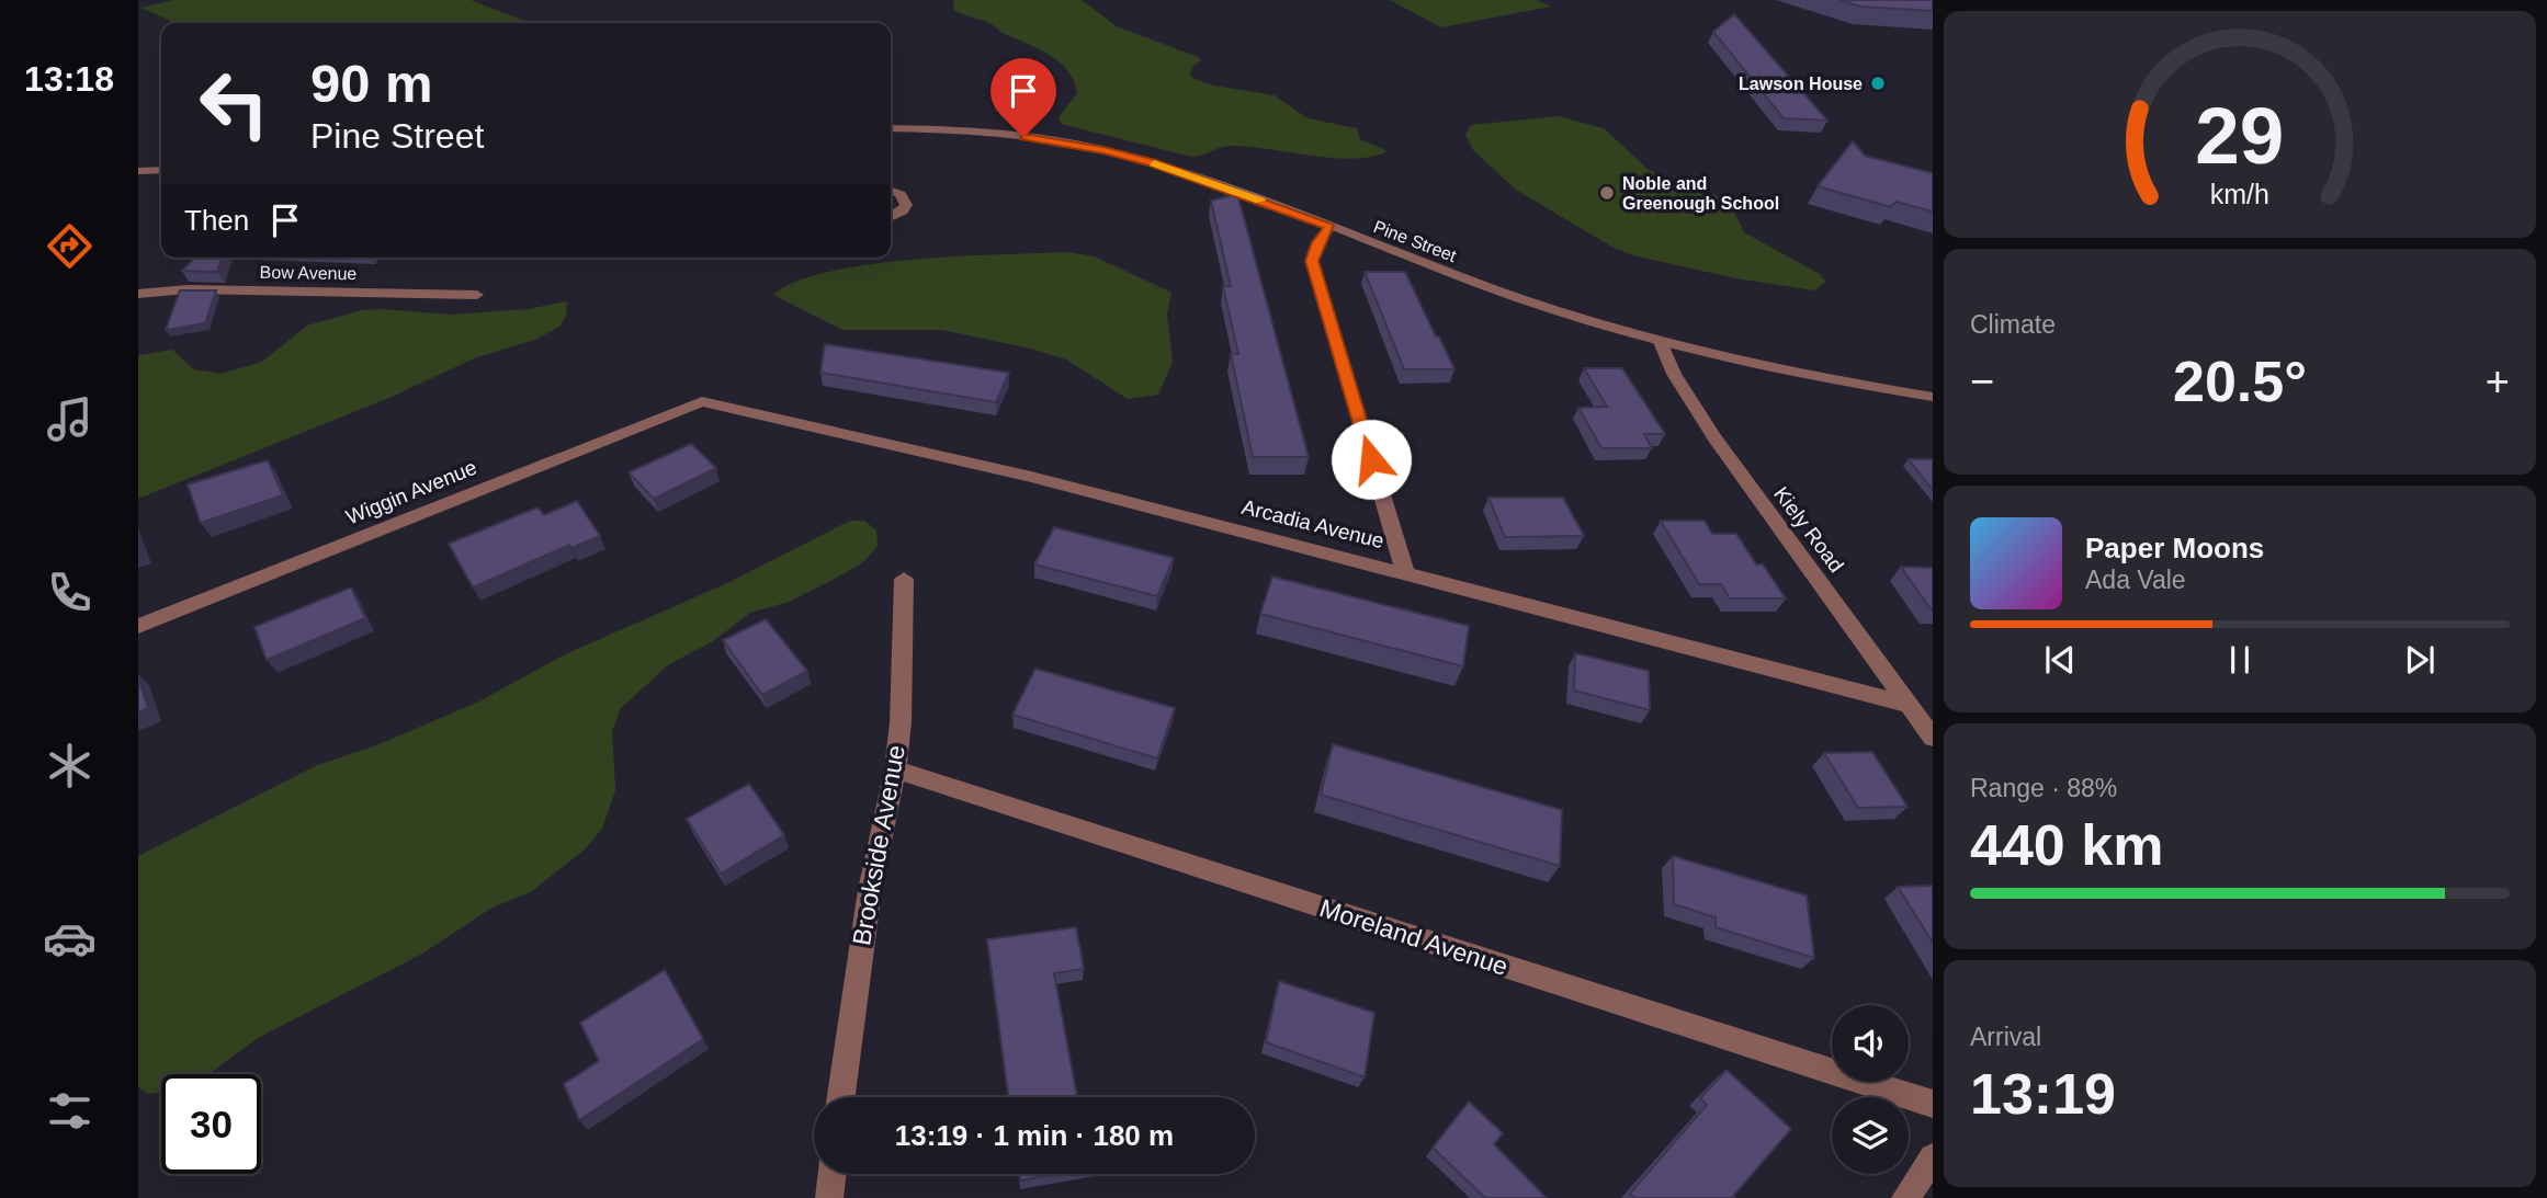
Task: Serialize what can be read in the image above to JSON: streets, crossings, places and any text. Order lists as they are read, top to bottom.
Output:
{
  "streets": {
    "street": [
      "Pine Street",
      "Bow Avenue",
      "Wiggin Avenue",
      "Arcadia Avenue",
      "Kiely Road",
      "Brookside Avenue",
      "Moreland Avenue"
    ]
  },
  "crossings": [
    ["Pine Street", "Kiely Road"],
    ["Wiggin Avenue", "Arcadia Avenue"],
    ["Arcadia Avenue", "Kiely Road"],
    ["Brookside Avenue", "Moreland Avenue"]
  ],
  "places": ["Lawson House", "Noble and Greenough School"],
  "page": {
    "tabs": "13:18",
    "turn": ["90 m", "Pine Street"],
    "then": "Then",
    "tile": [
      "Climate",
      ["Range · 88%", "440 km"],
      ["Arrival", "13:19"]
    ],
    "heat": ["−", "20.5°", "+"],
    "song": ["Paper Moons", "Ada Vale"],
    "limit": "30",
    "trip": "13:19 · 1 min · 180 m",
    "gauge": ["29", "km/h"]
  }
}
